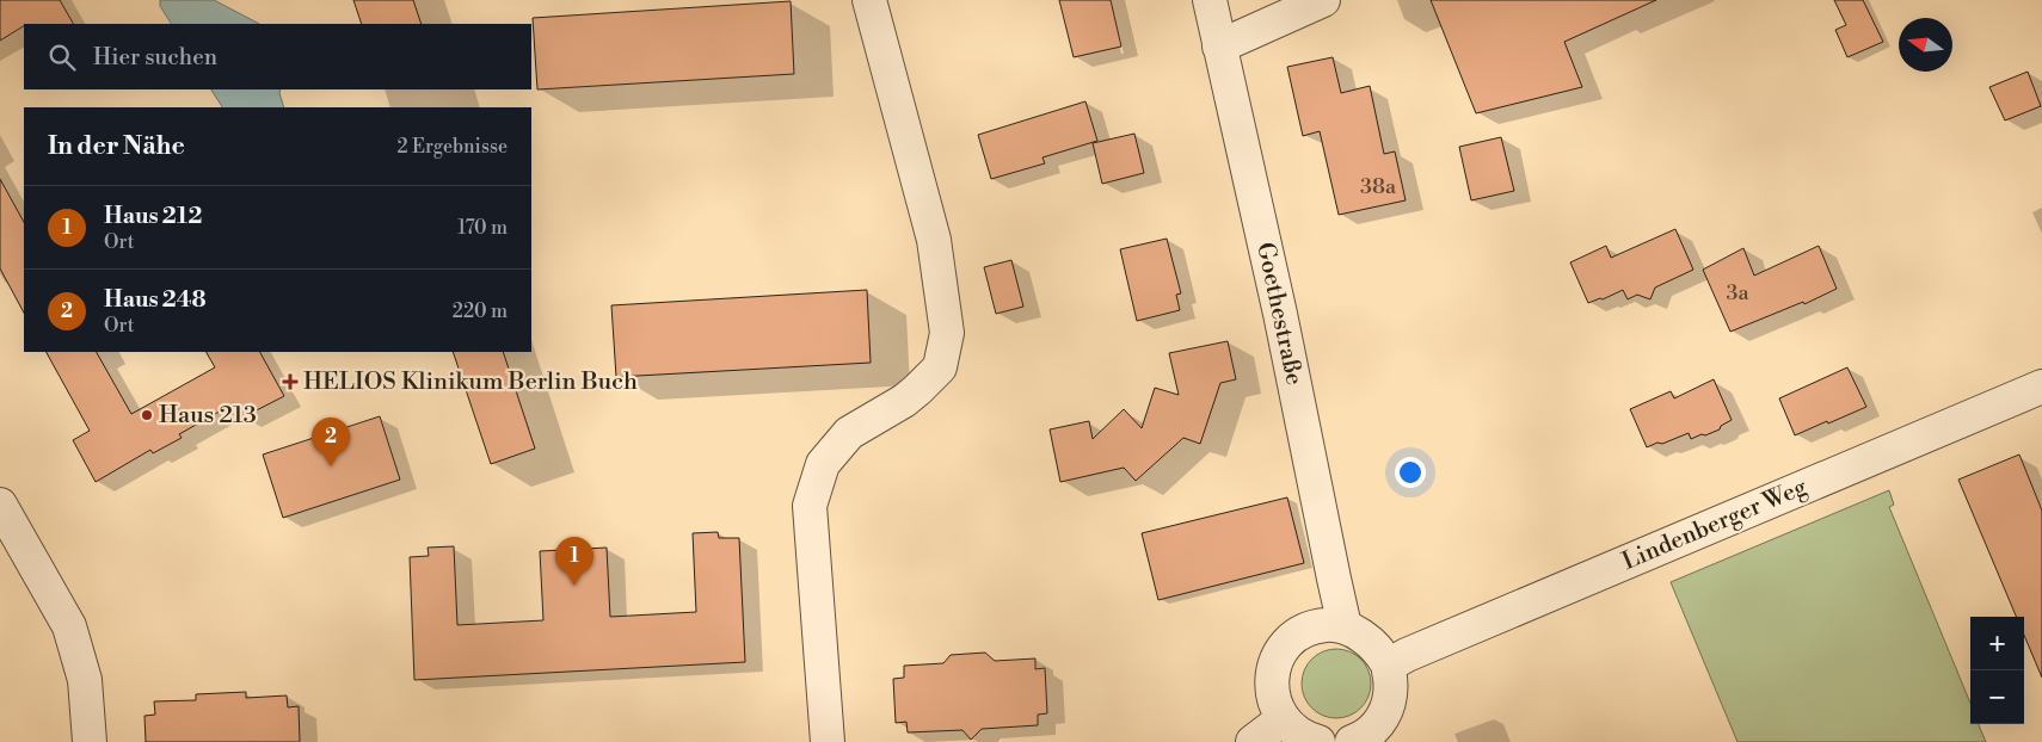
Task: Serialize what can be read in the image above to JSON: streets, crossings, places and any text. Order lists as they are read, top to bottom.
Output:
{
  "streets": {
    "street": ["Goethestraße", "Lindenberger Weg"]
  },
  "places": {
    "health": ["HELIOS Klinikum Berlin Buch"],
    "other": ["Haus 213"]
  },
  "house_numbers": ["38a", "3a"],
  "north": "left",
  "page": {
    "search": "Hier suchen",
    "heading": ["In der Nähe", "2 Ergebnisse"],
    "list": [
      {
        "mark": "1",
        "name": "Haus 212",
        "note": "Ort",
        "value": "170 m"
      },
      {
        "mark": "2",
        "name": "Haus 248",
        "note": "Ort",
        "value": "220 m"
      }
    ],
    "pins": ["2", "1"],
    "map_buttons": ["+", "−"]
  }
}
